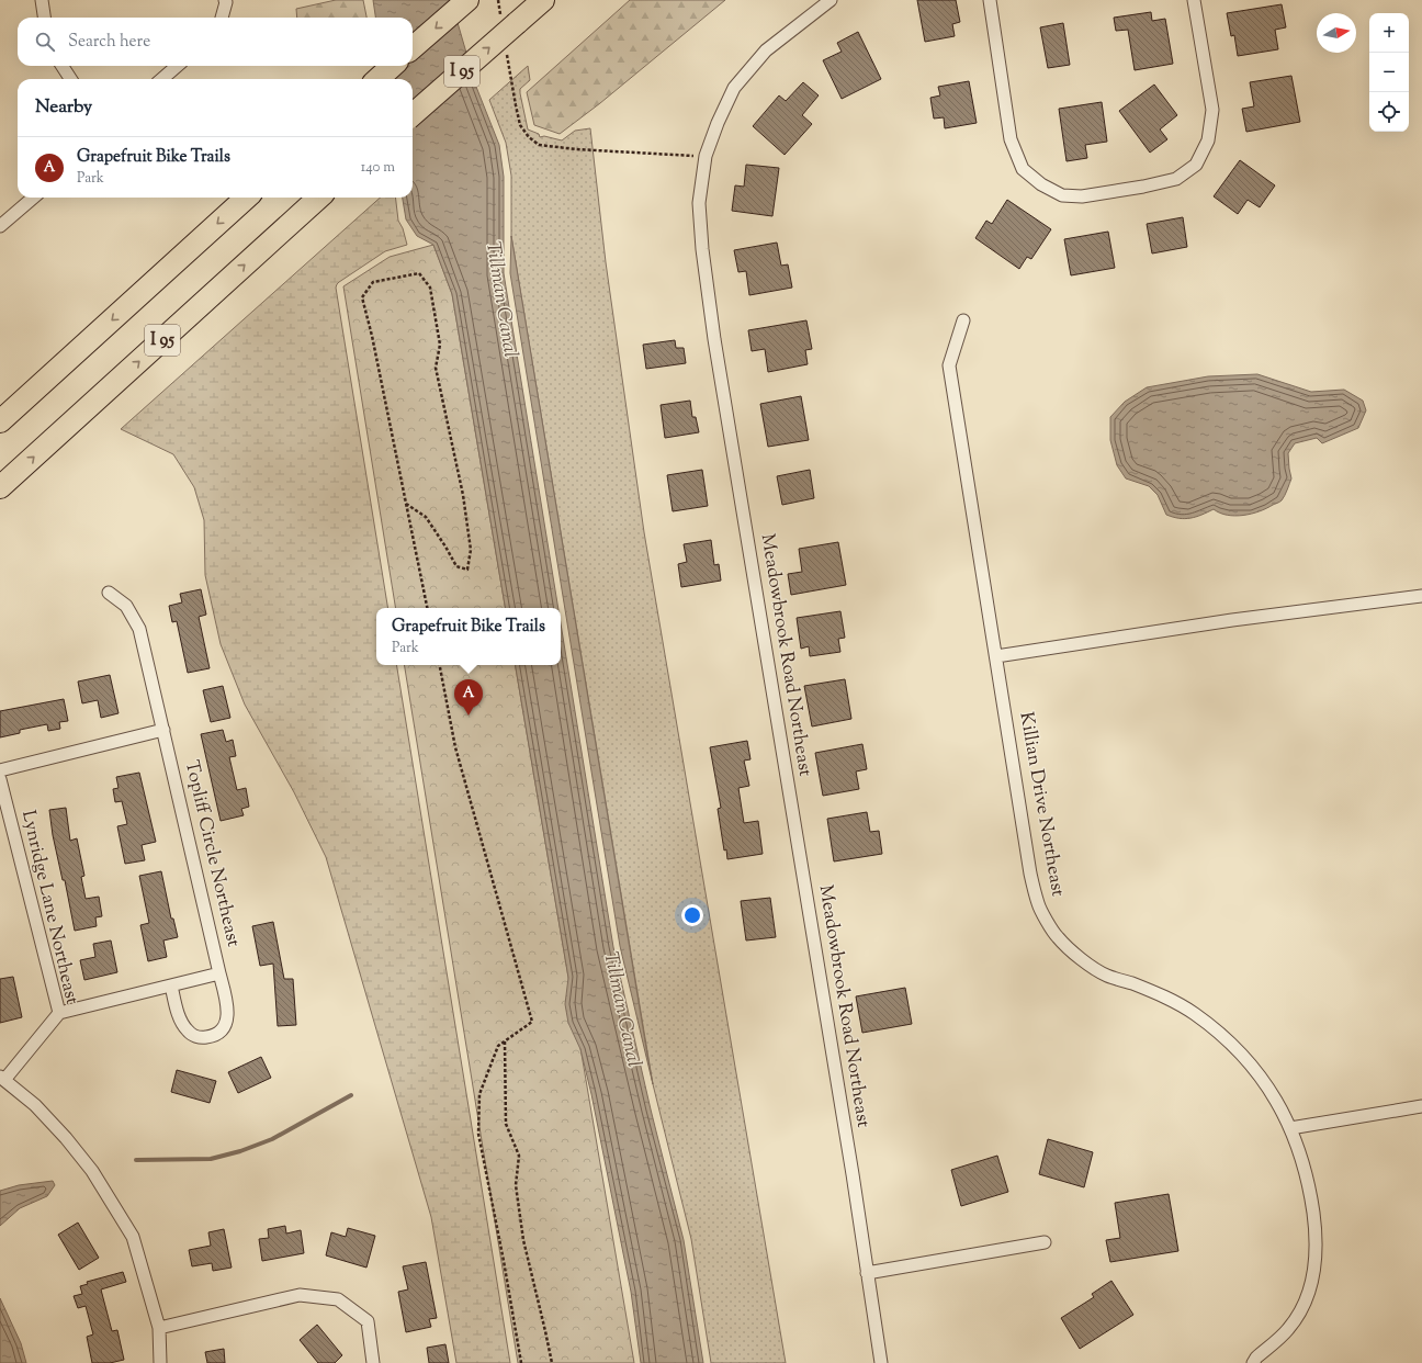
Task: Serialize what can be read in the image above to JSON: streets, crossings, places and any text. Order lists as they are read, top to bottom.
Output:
{
  "streets": {
    "highway": ["I 95"],
    "street": [
      "Meadowbrook Road Northeast",
      "Killian Drive Northeast",
      "Topliff Circle Northeast",
      "Lynridge Lane Northeast"
    ]
  },
  "crossings": [
    ["Topliff Circle Northeast", "Lynridge Lane Northeast"]
  ],
  "water": ["Tillman Canal"],
  "north": "right",
  "page": {
    "map_buttons": ["+", "−"],
    "search": "Search here",
    "heading": "Nearby",
    "list": [
      {
        "mark": "A",
        "name": "Grapefruit Bike Trails",
        "note": "Park",
        "value": "140 m"
      }
    ],
    "popup": ["Grapefruit Bike Trails", "Park"],
    "pins": "A"
  }
}
